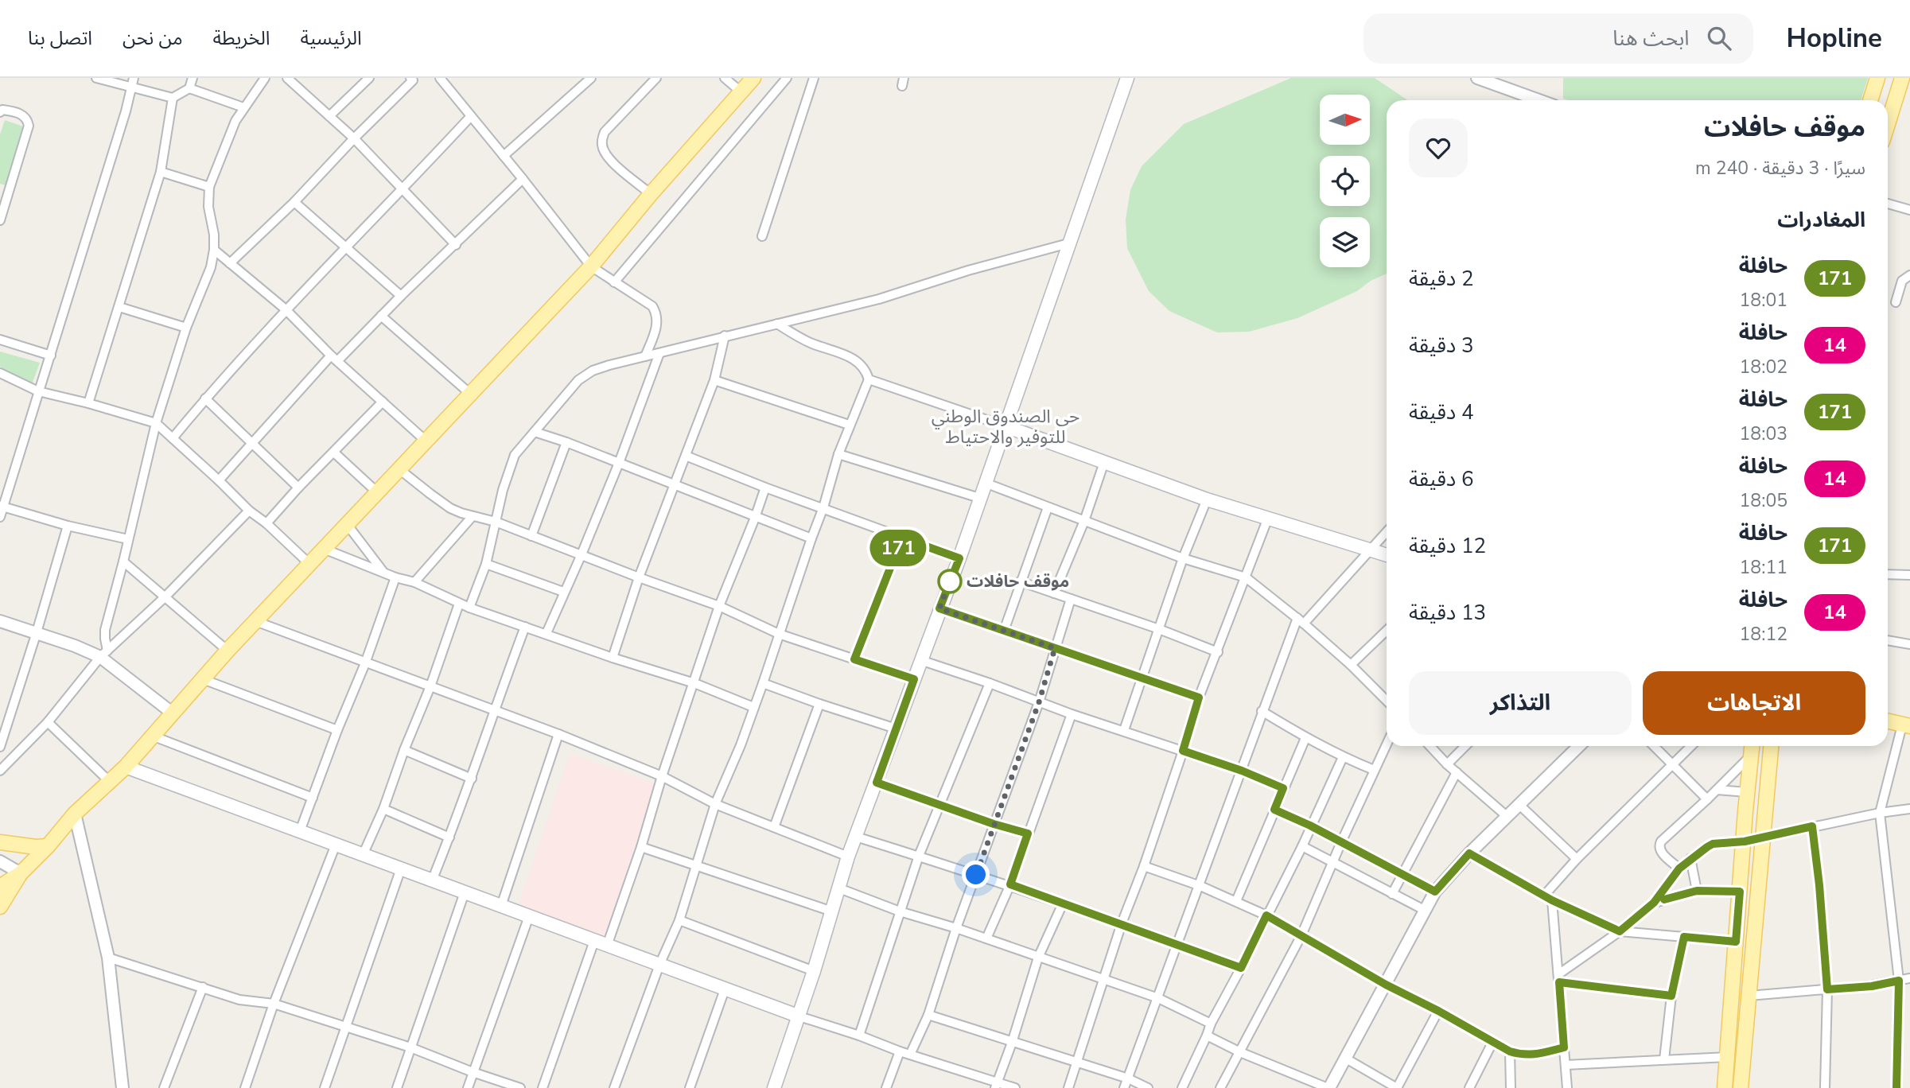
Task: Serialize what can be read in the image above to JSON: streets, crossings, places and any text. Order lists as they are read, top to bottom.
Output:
{
  "districts": ["حي الصندوق الوطني للتوفير والاحتياط"],
  "places": ["موقف حافلات"],
  "lines": ["bus line 171"],
  "north": "right",
  "page": {
    "header": "Hopline",
    "search": "ابحث هنا",
    "nav": [
      "الرئيسية",
      "الخريطة",
      "من نحن",
      "اتصل بنا"
    ],
    "on_map": "171",
    "heading": [
      ["موقف حافلات", "سيرًا · 3 دقيقة · 240 m"],
      "المغادرات"
    ],
    "list": [
      {
        "mark": "171",
        "name": "حافلة",
        "note": "18:01",
        "value": "2 دقيقة"
      },
      {
        "mark": "14",
        "name": "حافلة",
        "note": "18:02",
        "value": "3 دقيقة"
      },
      {
        "mark": "171",
        "name": "حافلة",
        "note": "18:03",
        "value": "4 دقيقة"
      },
      {
        "mark": "14",
        "name": "حافلة",
        "note": "18:05",
        "value": "6 دقيقة"
      },
      {
        "mark": "171",
        "name": "حافلة",
        "note": "18:11",
        "value": "12 دقيقة"
      },
      {
        "mark": "14",
        "name": "حافلة",
        "note": "18:12",
        "value": "13 دقيقة"
      }
    ],
    "buttons": ["الاتجاهات", "التذاكر"]
  }
}
